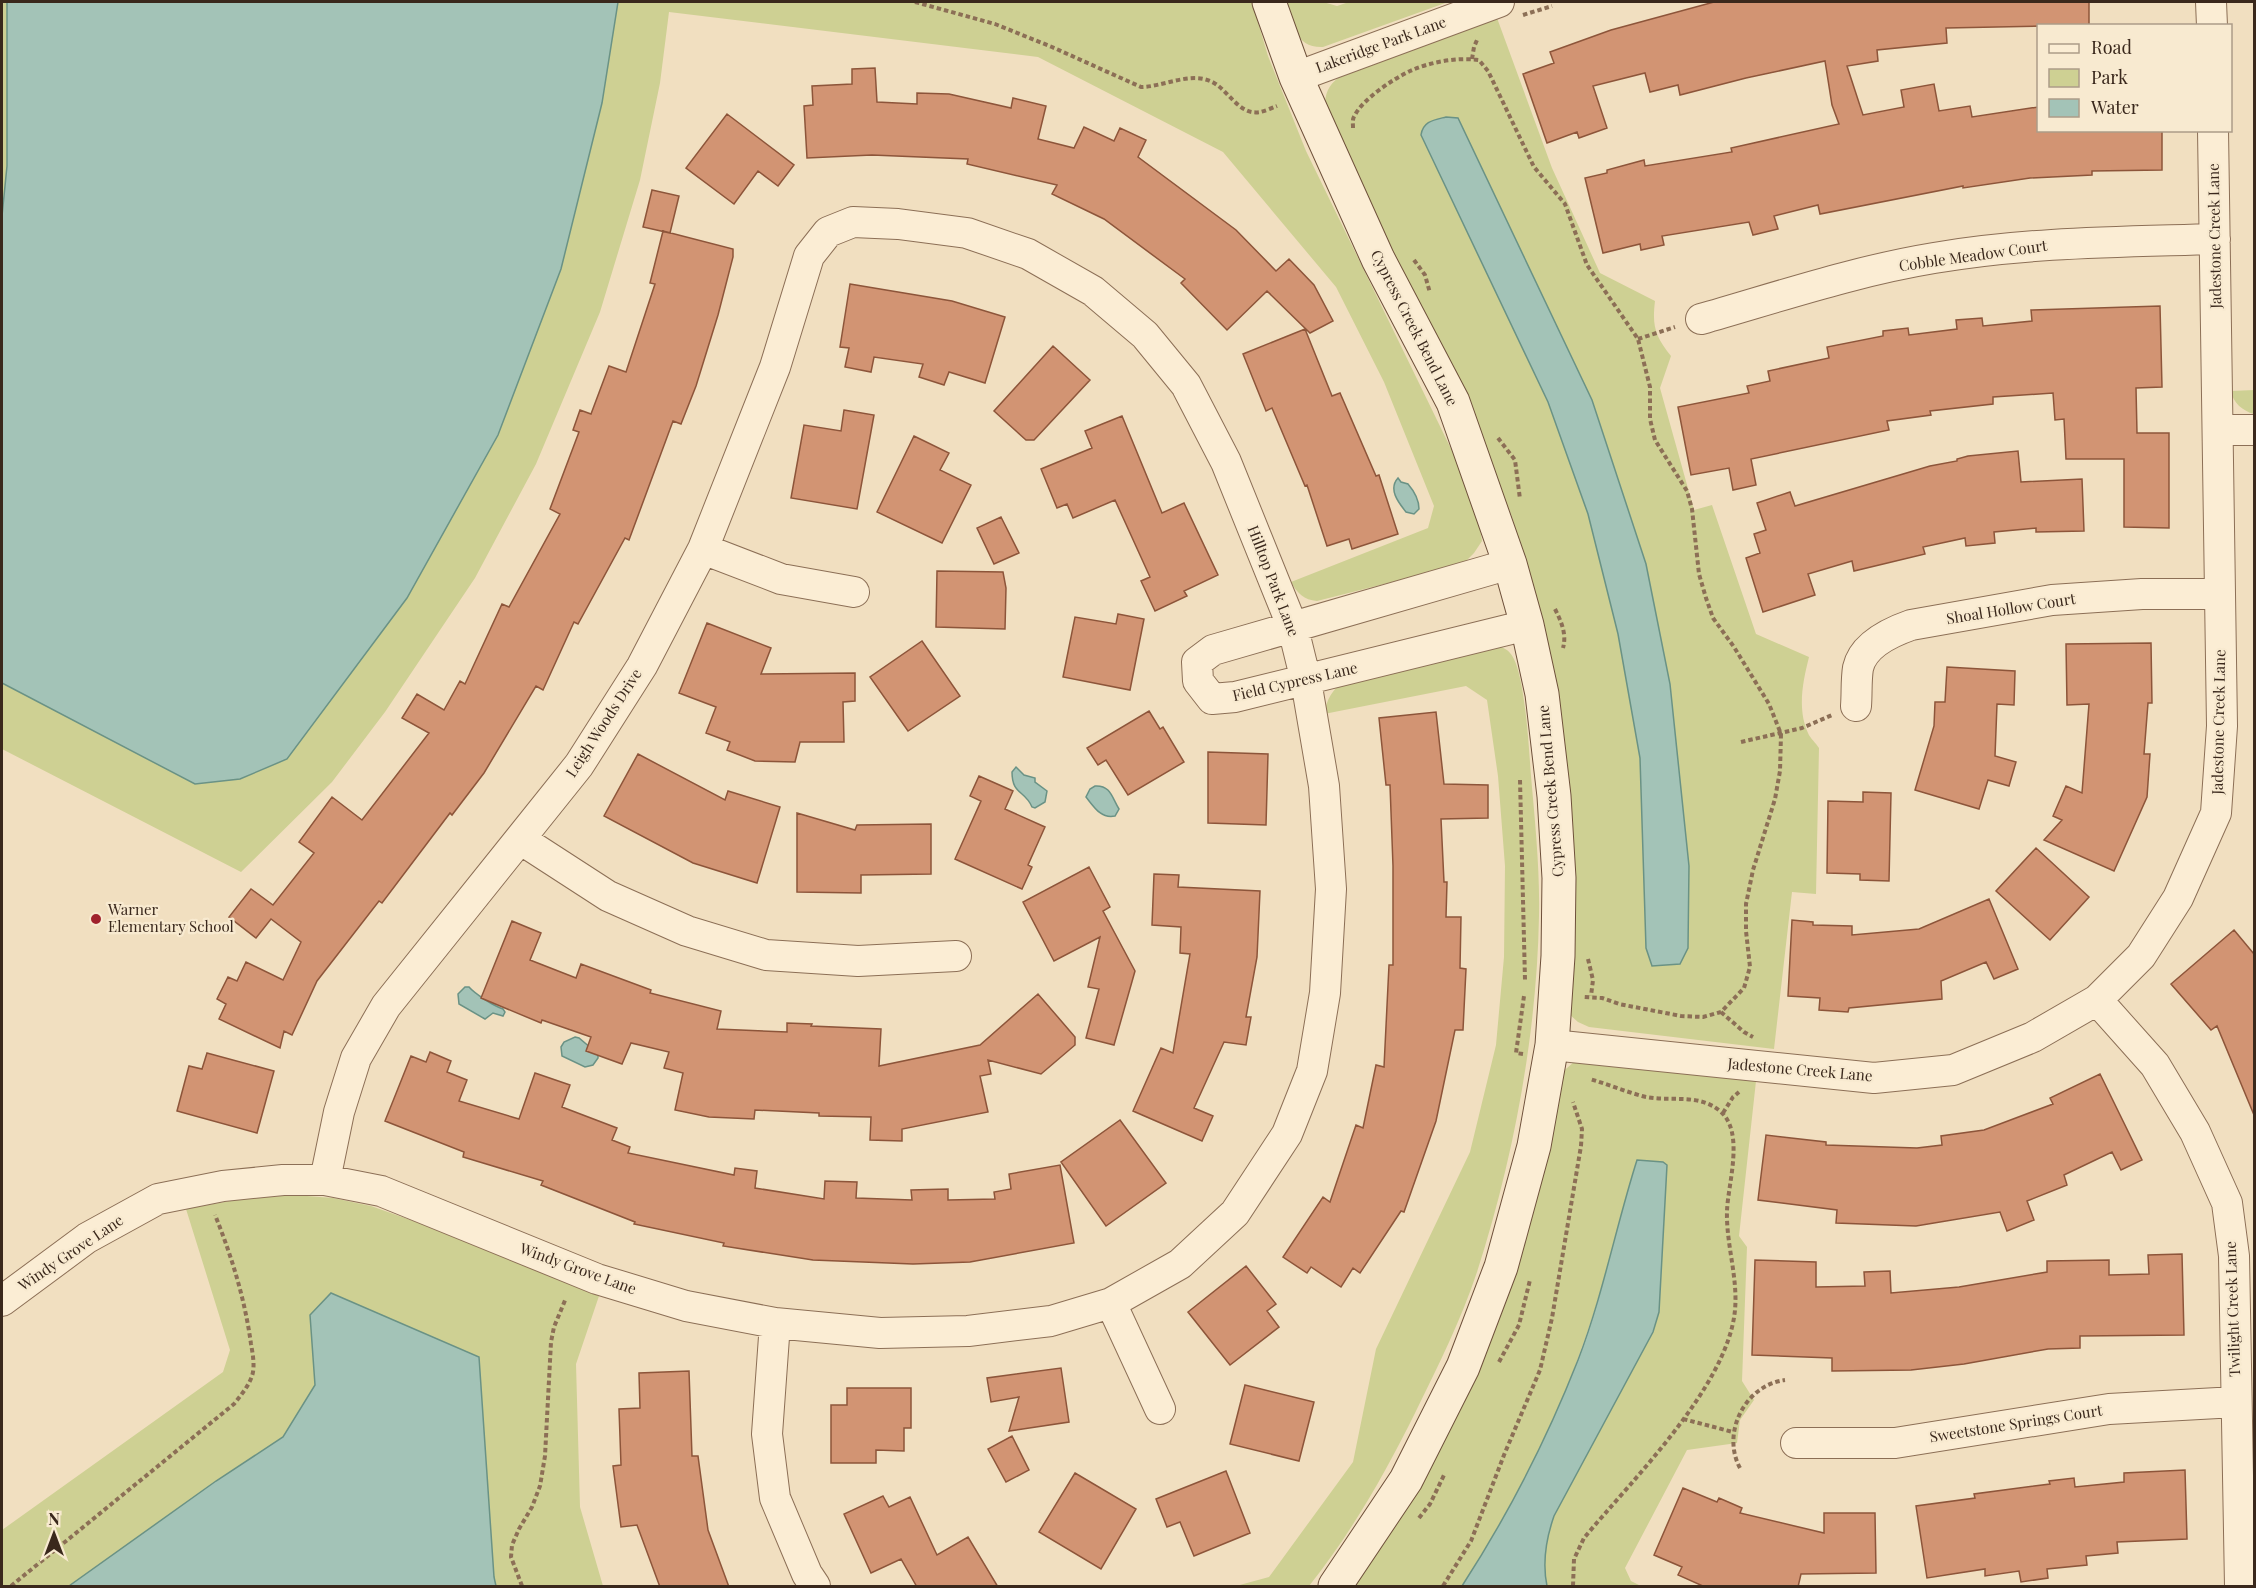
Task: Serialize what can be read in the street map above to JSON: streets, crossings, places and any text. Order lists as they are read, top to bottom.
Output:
{
  "streets": {
    "street": [
      "Lakeridge Park Lane",
      "Jadestone Creek Lane",
      "Cobble Meadow Court",
      "Cypress Creek Bend Lane",
      "Hilltop Park Lane",
      "Shoal Hollow Court",
      "Field Cypress Lane",
      "Leigh Woods Drive",
      "Windy Grove Lane",
      "Twilight Creek Lane",
      "Sweetstone Springs Court"
    ]
  },
  "crossings": [
    ["Lakeridge Park Lane", "Cypress Creek Bend Lane"],
    ["Jadestone Creek Lane", "Cobble Meadow Court"],
    ["Jadestone Creek Lane", "Cypress Creek Bend Lane"],
    ["Jadestone Creek Lane", "Shoal Hollow Court"],
    ["Jadestone Creek Lane", "Twilight Creek Lane"],
    ["Cypress Creek Bend Lane", "Field Cypress Lane"],
    ["Hilltop Park Lane", "Field Cypress Lane"],
    ["Hilltop Park Lane", "Leigh Woods Drive"],
    ["Hilltop Park Lane", "Windy Grove Lane"],
    ["Leigh Woods Drive", "Windy Grove Lane"],
    ["Twilight Creek Lane", "Sweetstone Springs Court"]
  ],
  "places": ["Warner Elementary School"],
  "legend": ["Road", "Park", "Water"],
  "north": "top"
}
